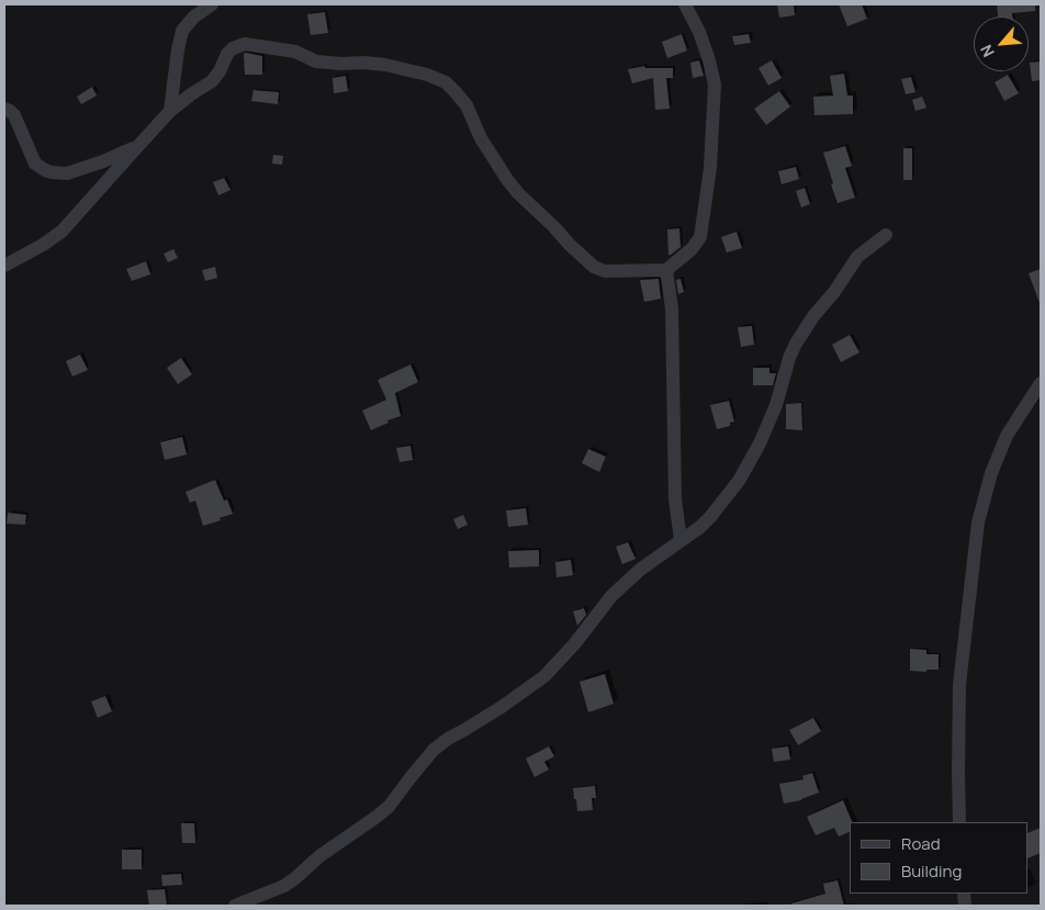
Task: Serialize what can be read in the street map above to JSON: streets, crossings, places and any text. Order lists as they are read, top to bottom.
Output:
{
  "legend": ["Road", "Building"],
  "north": "bottom left"
}
